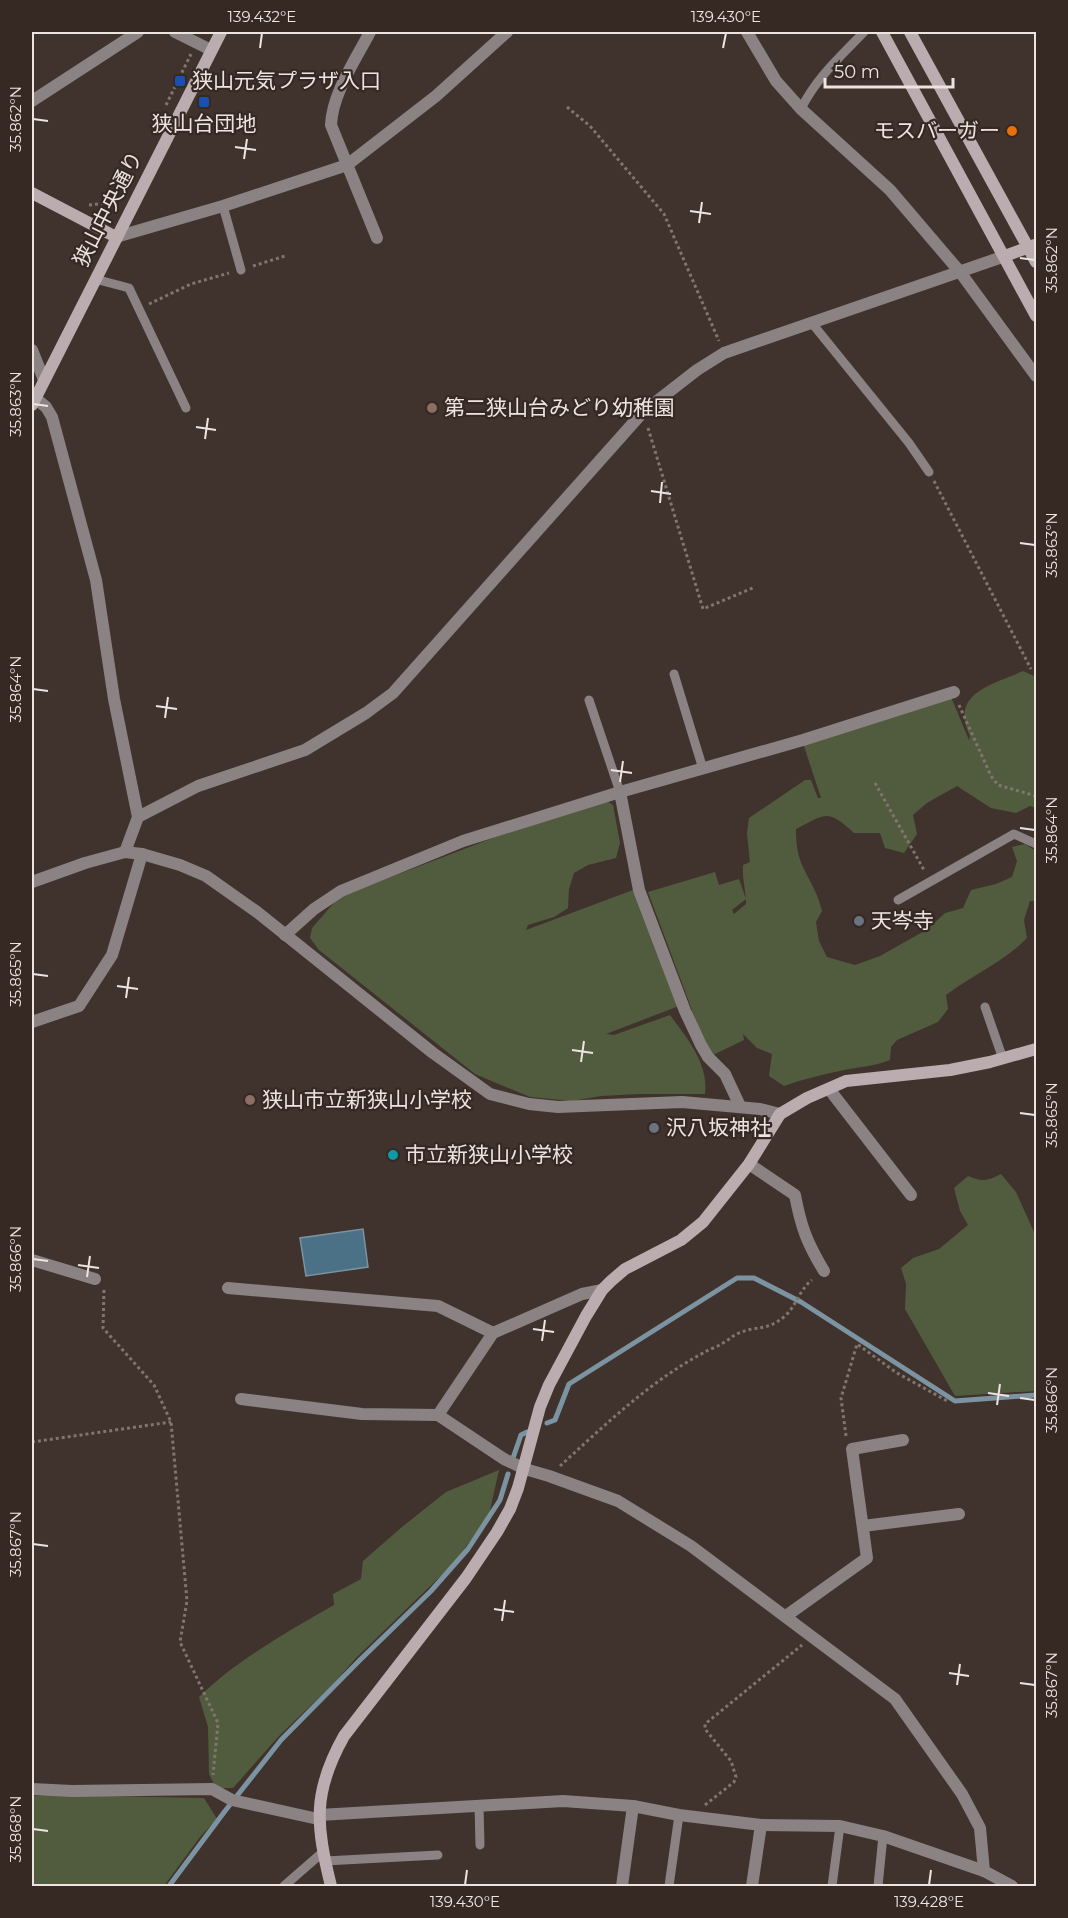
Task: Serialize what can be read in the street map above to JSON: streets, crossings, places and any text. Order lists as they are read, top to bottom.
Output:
{
  "streets": {
    "street": ["狭山中央通り"]
  },
  "places": {
    "transit": ["狭山元気プラザ入口", "狭山台団地"],
    "other": [
      "モスバーガー",
      "第二狭山台みどり幼稚園",
      "天岑寺",
      "狭山市立新狭山小学校",
      "沢八坂神社",
      "市立新狭山小学校"
    ]
  },
  "scale_bar": "50 m",
  "coordinates": [
    "139.432°E",
    "139.430°E",
    "35.862°N",
    "35.863°N",
    "35.864°N",
    "35.865°N",
    "35.866°N",
    "35.867°N",
    "35.868°N",
    "139.428°E"
  ]
}
